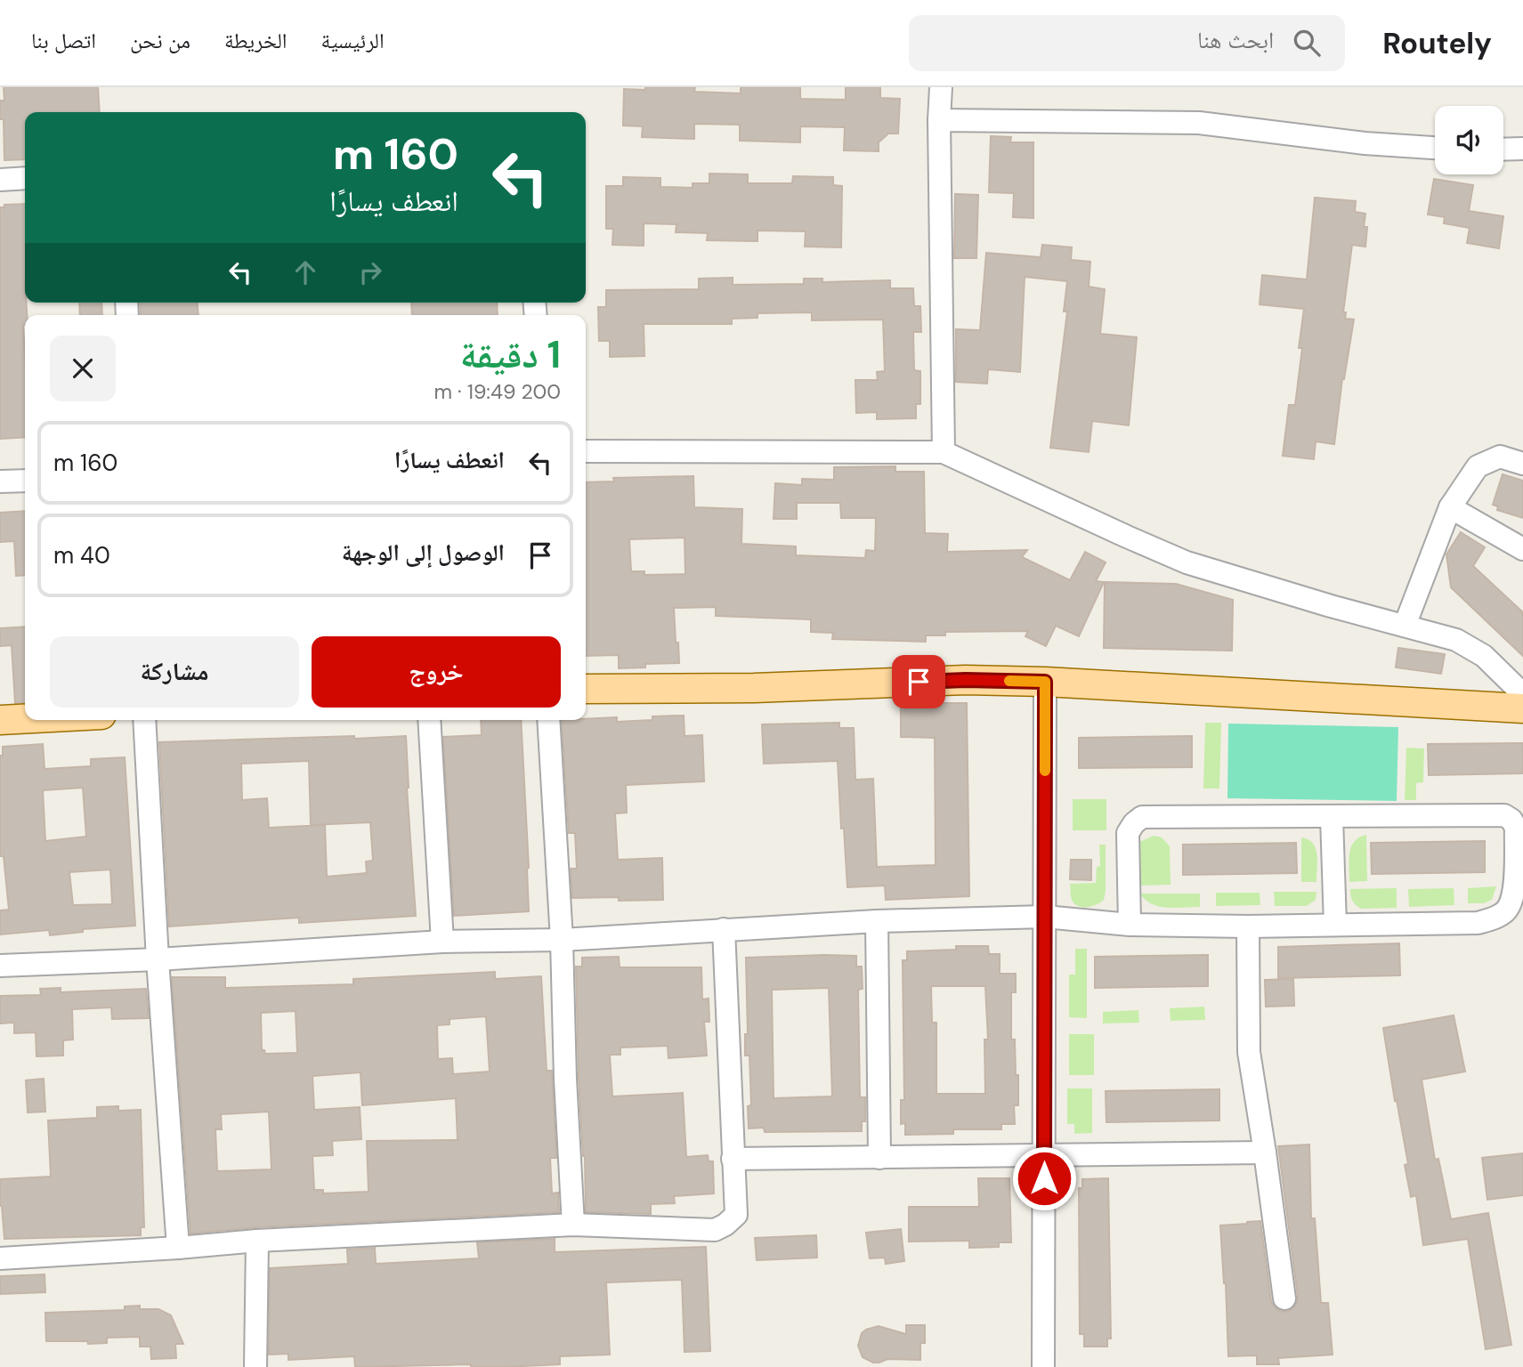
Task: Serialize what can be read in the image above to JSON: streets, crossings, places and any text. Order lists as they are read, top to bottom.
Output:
{
  "page": {
    "header": "Routely",
    "search": "ابحث هنا",
    "nav": [
      "الرئيسية",
      "الخريطة",
      "من نحن",
      "اتصل بنا"
    ],
    "turn": ["160 m", "انعطف يسارًا"],
    "heading": ["1 دقيقة", "200 m · 19:49"],
    "list": [
      {
        "name": "انعطف يسارًا",
        "value": "160 m"
      },
      {
        "name": "الوصول إلى الوجهة",
        "value": "40 m"
      }
    ],
    "buttons": ["خروج", "مشاركة"]
  }
}
